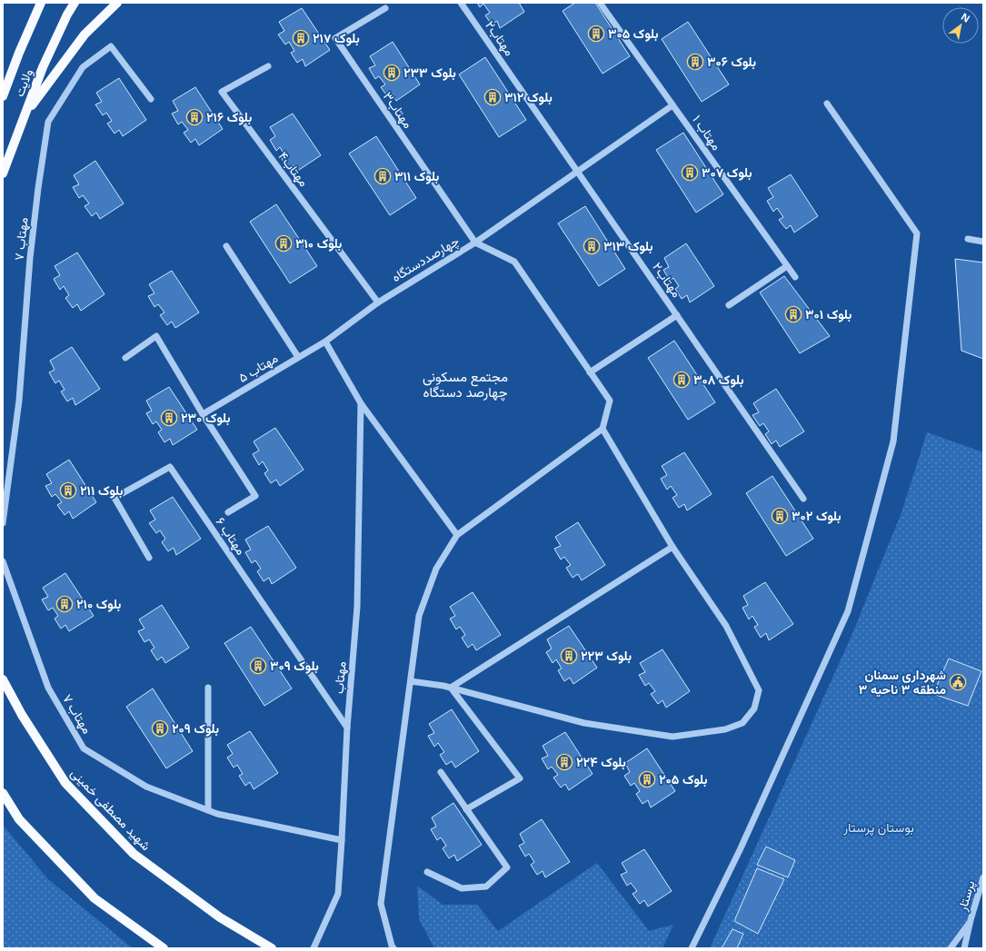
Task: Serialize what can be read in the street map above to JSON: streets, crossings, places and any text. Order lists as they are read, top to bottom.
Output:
{
  "streets": {
    "main road": ["ولایت", "شهید مصطفی خمینی"],
    "street": [
      "مهتاب۲",
      "مهتاب۳",
      "مهتاب ۱",
      "مهتاب۴",
      "مهتاب ۷",
      "چهارصددستگاه",
      "مهتاب ۵",
      "مهتاب ۶",
      "مهتاب",
      "پرستار"
    ]
  },
  "crossings": [
    ["مهتاب۳", "چهارصددستگاه"],
    ["مهتاب۴", "چهارصددستگاه"],
    ["مهتاب ۷", "مهتاب"],
    ["چهارصددستگاه", "مهتاب ۵"],
    ["مهتاب ۶", "مهتاب"]
  ],
  "districts": ["مجتمع مسکونی چهارصد دستگاه"],
  "parks": ["بوستان پرستار"],
  "places": {
    "building": [
      "بلوک ۳۰۵",
      "بلوک ۲۱۷",
      "بلوک ۳۰۶",
      "بلوک ۲۳۳",
      "بلوک ۳۱۲",
      "بلوک ۲۱۶",
      "بلوک ۳۰۷",
      "بلوک ۳۱۱",
      "بلوک ۳۱۰",
      "بلوک ۳۱۳",
      "بلوک ۳۰۱",
      "بلوک ۳۰۸",
      "بلوک ۲۳۰",
      "بلوک ۲۱۱",
      "بلوک ۳۰۲",
      "بلوک ۲۱۰",
      "بلوک ۲۲۳",
      "بلوک ۳۰۹",
      "بلوک ۲۰۹",
      "بلوک ۲۲۴",
      "بلوک ۲۰۵"
    ],
    "public building": ["شهرداری سمنان منطقه ۳ ناحیه ۳"]
  },
  "north": "top right"
}
